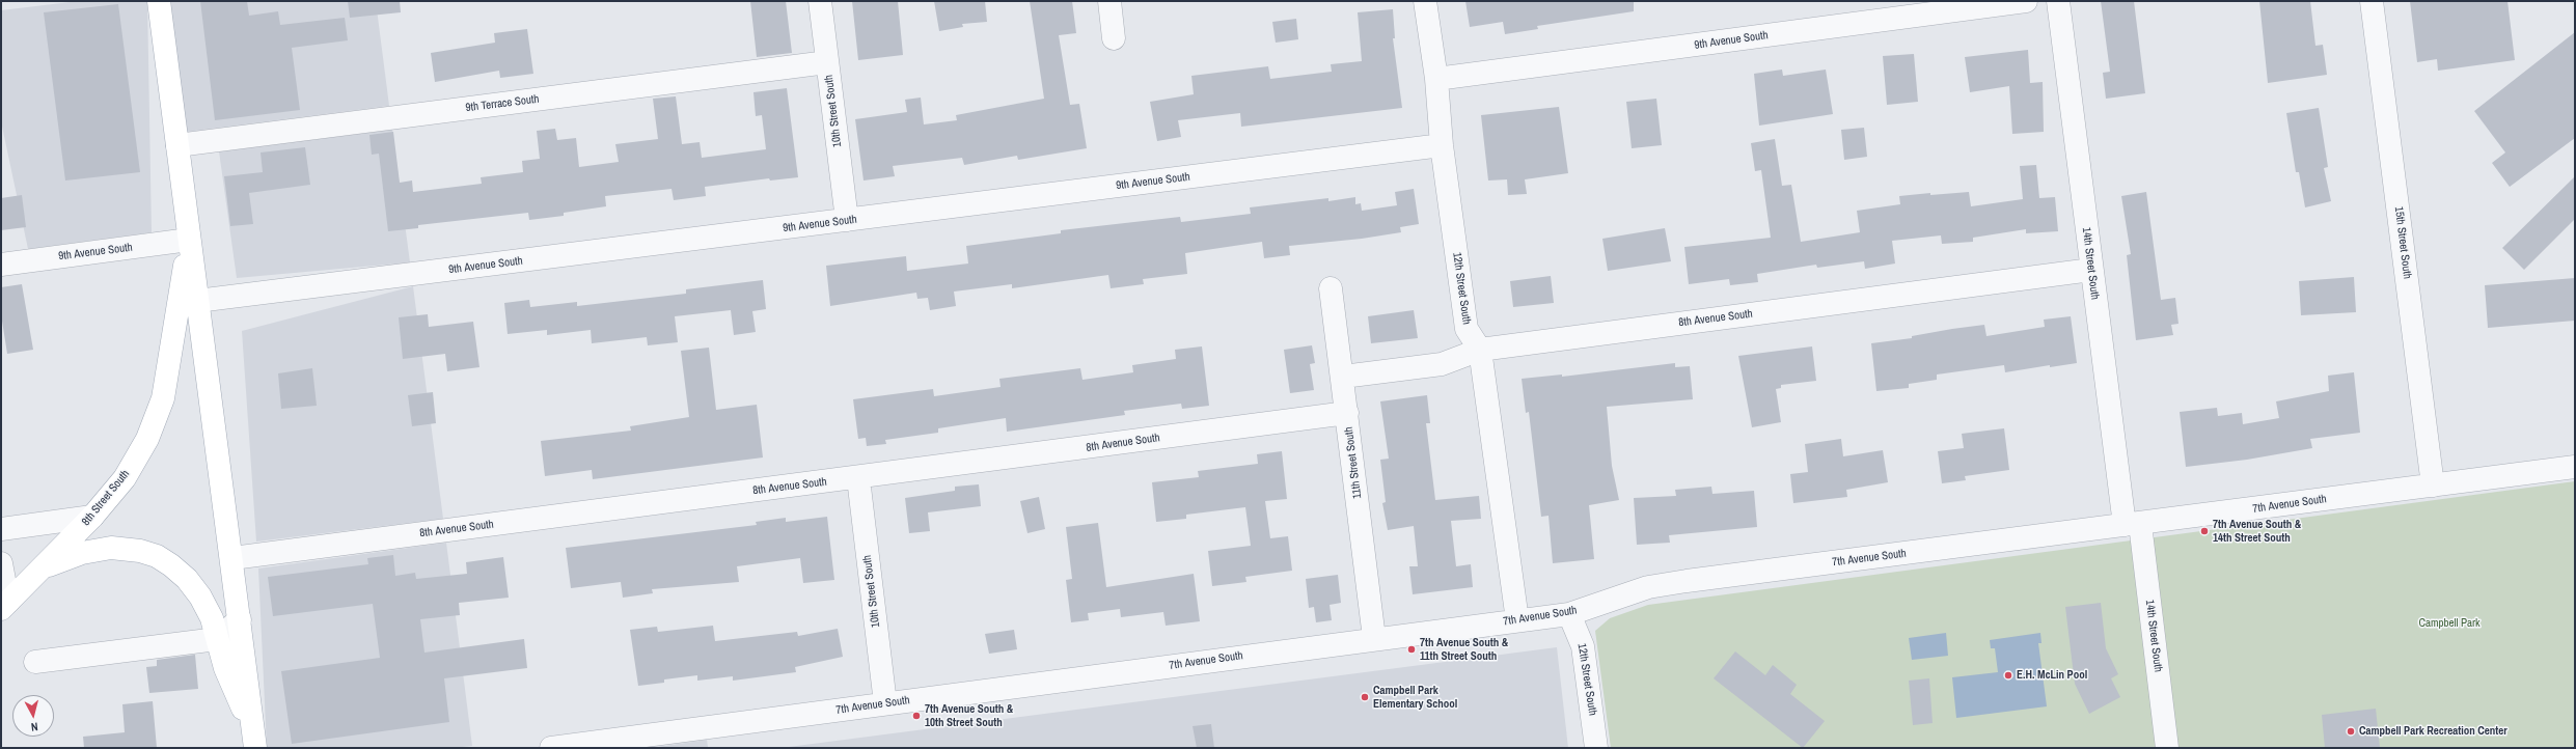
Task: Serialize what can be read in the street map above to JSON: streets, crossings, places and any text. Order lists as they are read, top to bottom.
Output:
{
  "streets": {
    "main road": ["8th Street South"],
    "street": [
      "9th Avenue South",
      "9th Terrace South",
      "10th Street South",
      "15th Street South",
      "14th Street South",
      "12th Street South",
      "8th Avenue South",
      "11th Street South",
      "7th Avenue South"
    ]
  },
  "crossings": [
    ["9th Avenue South", "10th Street South"],
    ["9th Avenue South", "12th Street South"],
    ["9th Avenue South", "8th Street South"],
    ["9th Terrace South", "10th Street South"],
    ["10th Street South", "8th Avenue South"],
    ["10th Street South", "7th Avenue South"],
    ["15th Street South", "7th Avenue South"],
    ["14th Street South", "8th Avenue South"],
    ["14th Street South", "7th Avenue South"],
    ["12th Street South", "8th Avenue South"],
    ["12th Street South", "7th Avenue South"],
    ["8th Avenue South", "11th Street South"],
    ["11th Street South", "7th Avenue South"]
  ],
  "parks": ["Campbell Park"],
  "places": [
    "7th Avenue South & 14th Street South",
    "7th Avenue South & 11th Street South",
    "E.H. McLin Pool",
    "Campbell Park Elementary School",
    "7th Avenue South & 10th Street South",
    "Campbell Park Recreation Center"
  ],
  "north": "bottom"
}
